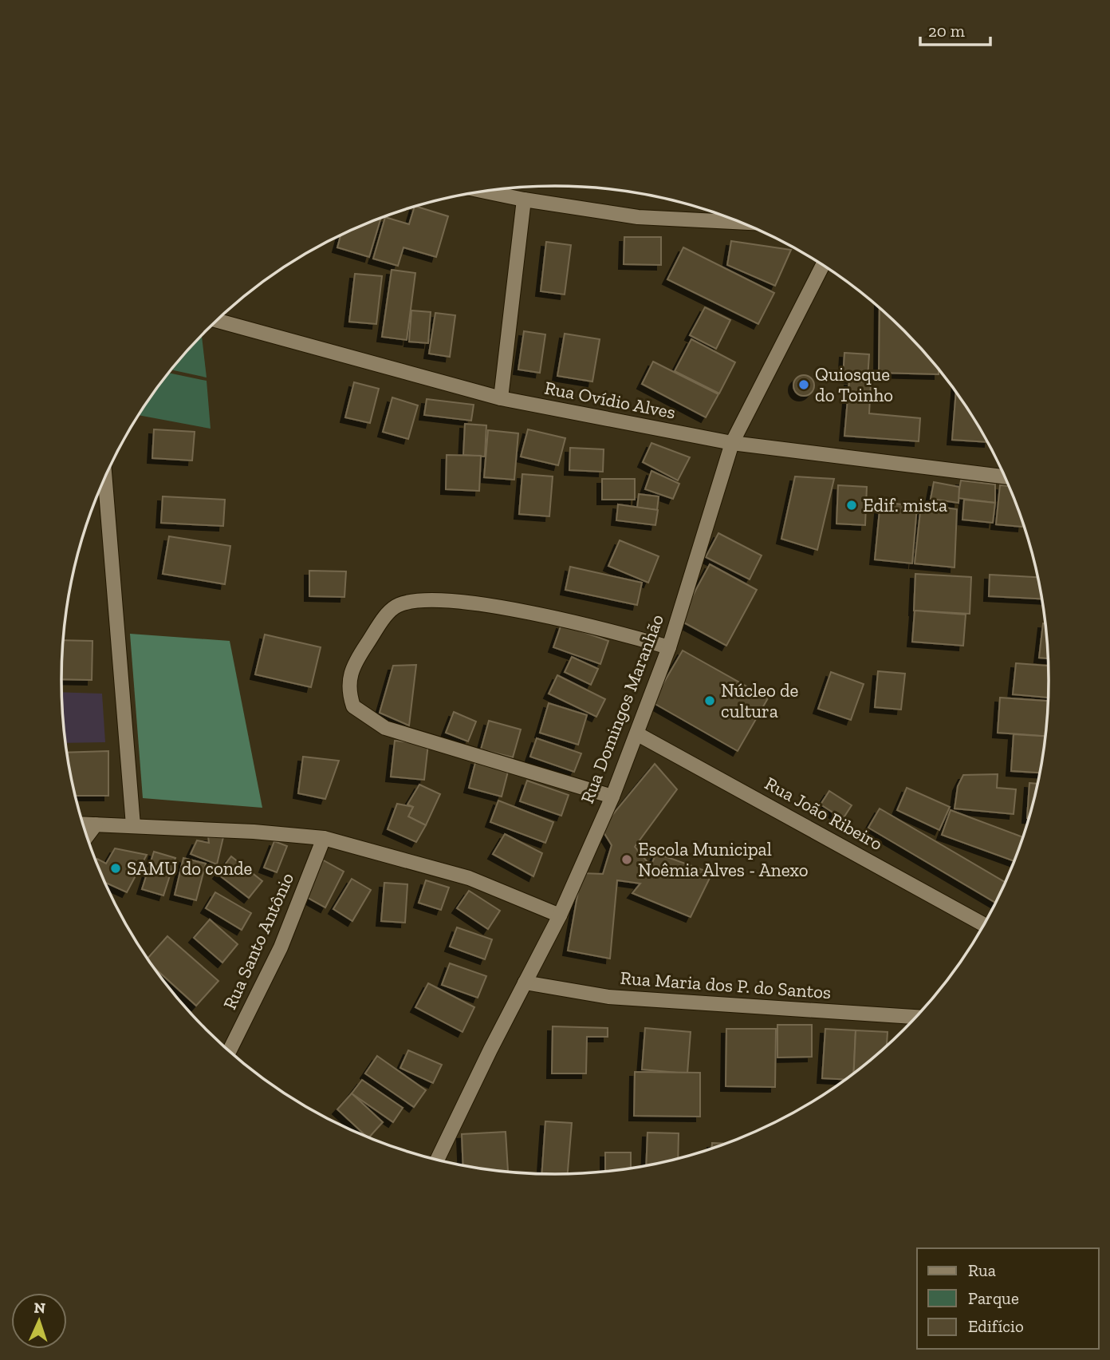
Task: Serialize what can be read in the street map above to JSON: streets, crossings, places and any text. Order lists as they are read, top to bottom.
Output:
{
  "streets": {
    "street": [
      "Rua Ovídio Alves",
      "Rua Domingos Maranhão",
      "Rua João Ribeiro",
      "Rua Santo Antônio",
      "Rua Maria dos P. do Santos"
    ]
  },
  "crossings": [
    ["Rua Ovídio Alves", "Rua Domingos Maranhão"],
    ["Rua Domingos Maranhão", "Rua João Ribeiro"],
    ["Rua Domingos Maranhão", "Rua Maria dos P. do Santos"]
  ],
  "places": [
    "Quiosque do Toinho",
    "Edif. mista",
    "Núcleo de cultura",
    "Escola Municipal Noêmia Alves - Anexo",
    "SAMU do conde"
  ],
  "legend": ["Rua", "Parque", "Edifício"],
  "scale_bar": "20 m",
  "north": "top"
}
